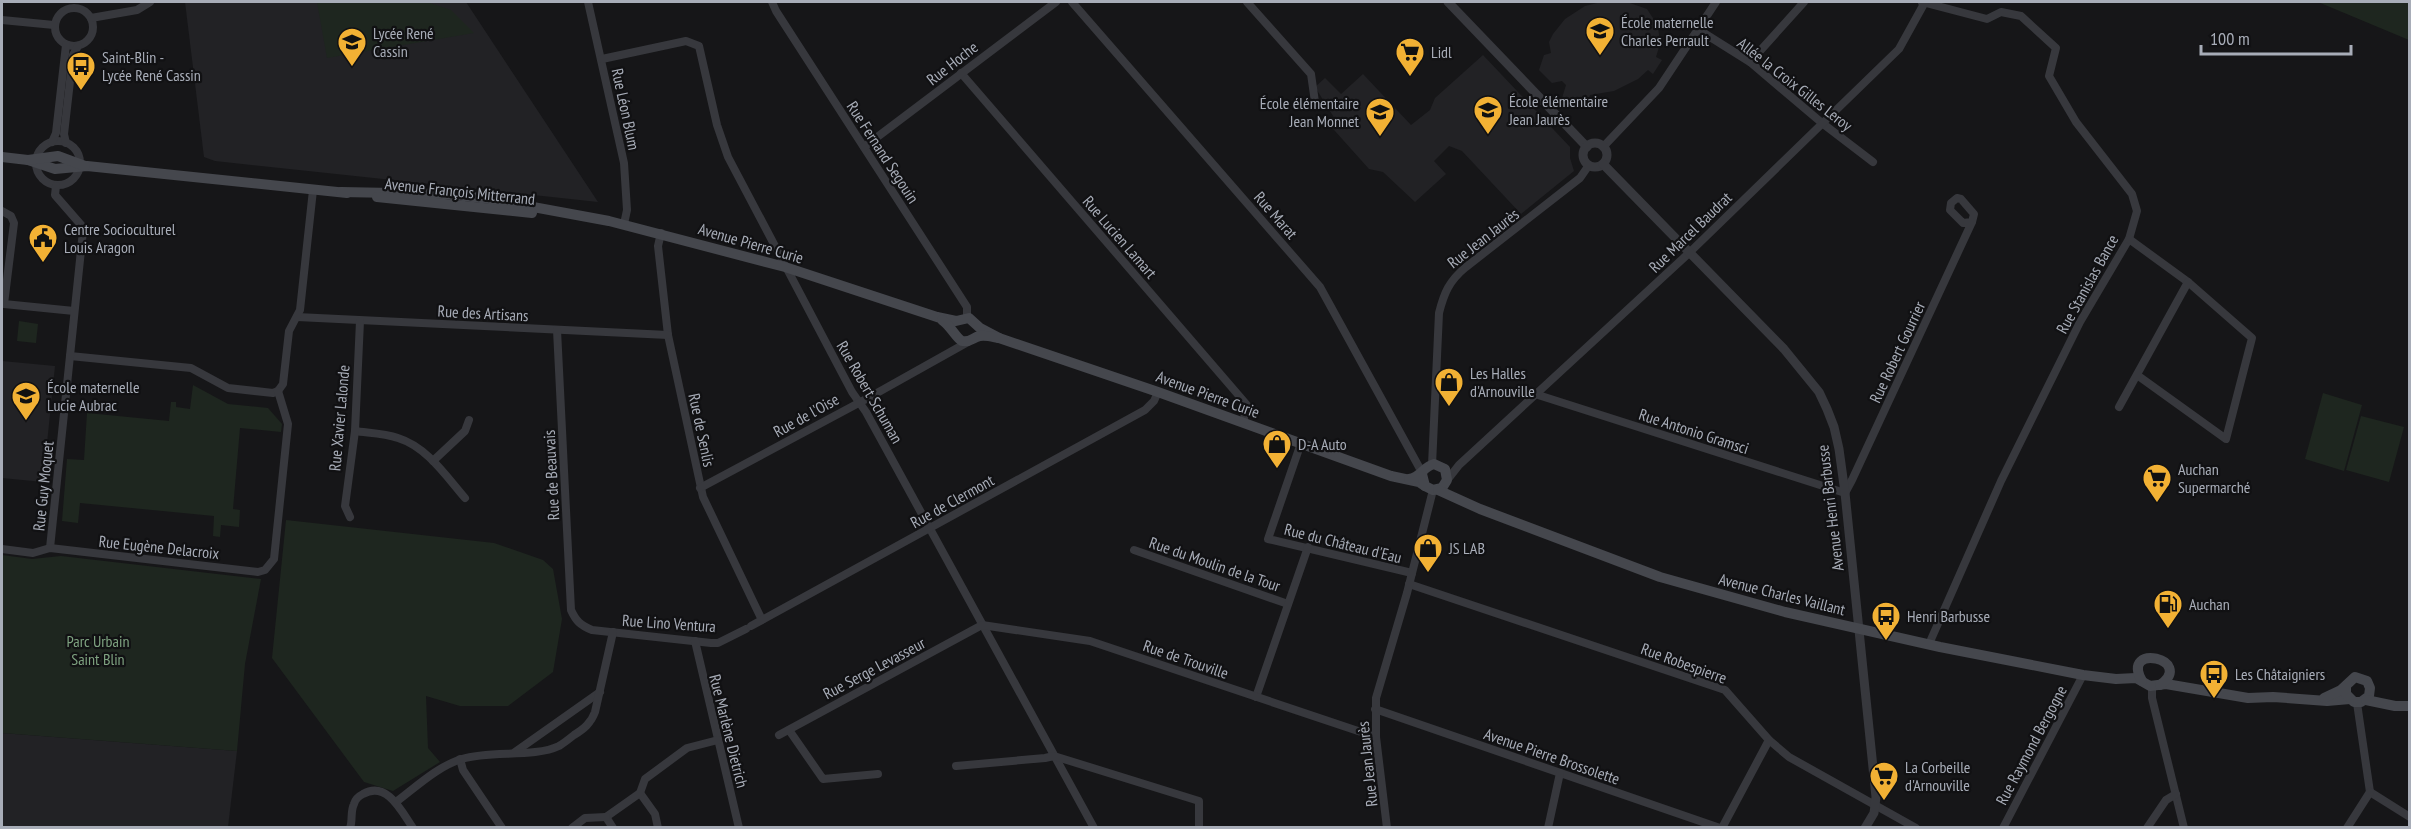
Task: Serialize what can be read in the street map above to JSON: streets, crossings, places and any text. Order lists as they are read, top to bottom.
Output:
{
  "streets": {
    "main road": ["Avenue François Mitterrand", "Avenue Pierre Curie", "Avenue Charles Vaillant"],
    "street": [
      "Rue Hoche",
      "Allée la Croix Gilles Leroy",
      "Rue Léon Blum",
      "Rue Fernand Segouin",
      "Rue Marat",
      "Rue Marcel Baudrat",
      "Rue Lucien Lamart",
      "Rue Jean Jaurès",
      "Rue Stanislas Bance",
      "Rue des Artisans",
      "Rue Robert Gourrier",
      "Rue Robert Schuman",
      "Rue de l'Oise",
      "Rue Xavier Lalonde",
      "Rue de Senlis",
      "Rue Antonio Gramsci",
      "Rue de Beauvais",
      "Rue Guy Moquet",
      "Rue de Clermont",
      "Avenue Henri Barbusse",
      "Rue du Château d'Eau",
      "Rue Eugène Delacroix",
      "Rue du Moulin de la Tour",
      "Rue Lino Ventura",
      "Rue de Trouville",
      "Rue Robespierre",
      "Rue Serge Levasseur",
      "Rue Marlène Dietrich",
      "Rue Raymond Bergogne",
      "Avenue Pierre Brossolette"
    ]
  },
  "crossings": [
    ["Rue Hoche", "Rue Fernand Segouin"],
    ["Rue Hoche", "Rue Lucien Lamart"],
    ["Allée la Croix Gilles Leroy", "Rue Marcel Baudrat"],
    ["Rue Léon Blum", "Avenue François Mitterrand"],
    ["Rue Léon Blum", "Avenue Pierre Curie"],
    ["Rue Léon Blum", "Rue Robert Schuman"],
    ["Rue Fernand Segouin", "Avenue Pierre Curie"],
    ["Avenue François Mitterrand", "Avenue Pierre Curie"],
    ["Avenue François Mitterrand", "Rue Guy Moquet"],
    ["Rue Marat", "Rue Jean Jaurès"],
    ["Rue Marat", "Avenue Pierre Curie"],
    ["Rue Marcel Baudrat", "Rue Stanislas Bance"],
    ["Rue Marcel Baudrat", "Rue Antonio Gramsci"],
    ["Rue Marcel Baudrat", "Avenue Henri Barbusse"],
    ["Rue Lucien Lamart", "Avenue Pierre Curie"],
    ["Rue Jean Jaurès", "Avenue Pierre Curie"],
    ["Rue Jean Jaurès", "Avenue Henri Barbusse"],
    ["Rue Jean Jaurès", "Rue du Château d'Eau"],
    ["Rue Jean Jaurès", "Avenue Charles Vaillant"],
    ["Rue Jean Jaurès", "Rue de Trouville"],
    ["Rue Jean Jaurès", "Rue Robespierre"],
    ["Rue Jean Jaurès", "Avenue Pierre Brossolette"],
    ["Avenue Pierre Curie", "Rue Robert Schuman"],
    ["Avenue Pierre Curie", "Rue de l'Oise"],
    ["Avenue Pierre Curie", "Rue de Senlis"],
    ["Avenue Pierre Curie", "Rue de Clermont"],
    ["Avenue Pierre Curie", "Rue du Château d'Eau"],
    ["Avenue Pierre Curie", "Avenue Charles Vaillant"],
    ["Rue Stanislas Bance", "Avenue Charles Vaillant"],
    ["Rue des Artisans", "Rue Xavier Lalonde"],
    ["Rue des Artisans", "Rue de Senlis"],
    ["Rue des Artisans", "Rue de Beauvais"],
    ["Rue Robert Gourrier", "Rue Antonio Gramsci"],
    ["Rue Robert Gourrier", "Avenue Henri Barbusse"],
    ["Rue Robert Schuman", "Rue de l'Oise"],
    ["Rue Robert Schuman", "Rue de Clermont"],
    ["Rue Robert Schuman", "Rue de Trouville"],
    ["Rue Robert Schuman", "Rue Serge Levasseur"],
    ["Rue de l'Oise", "Rue de Senlis"],
    ["Rue de Senlis", "Rue de Clermont"],
    ["Rue Antonio Gramsci", "Avenue Henri Barbusse"],
    ["Rue de Beauvais", "Rue Lino Ventura"],
    ["Rue Guy Moquet", "Rue Eugène Delacroix"],
    ["Rue de Clermont", "Rue Lino Ventura"],
    ["Avenue Henri Barbusse", "Avenue Charles Vaillant"],
    ["Avenue Henri Barbusse", "Rue Robespierre"],
    ["Avenue Charles Vaillant", "Rue Raymond Bergogne"],
    ["Rue Lino Ventura", "Rue Marlène Dietrich"],
    ["Rue de Trouville", "Rue Serge Levasseur"]
  ],
  "parks": ["Parc Urbain Saint Blin"],
  "places": {
    "school or university": [
      "École maternelle Charles Perrault",
      "Lycée René Cassin",
      "École élémentaire Jean Jaurès",
      "École élémentaire Jean Monnet",
      "École maternelle Lucie Aubrac"
    ],
    "supermarket": ["Lidl", "Auchan Supermarché", "La Corbeille d'Arnouville"],
    "bus stop": ["Saint-Blin - Lycée René Cassin", "Henri Barbusse", "Les Châtaigniers"],
    "public building": ["Centre Socioculturel Louis Aragon"],
    "shop": ["Les Halles d'Arnouville", "D-A Auto", "JS LAB"],
    "fuel station": ["Auchan"]
  },
  "scale_bar": "100 m"
}
